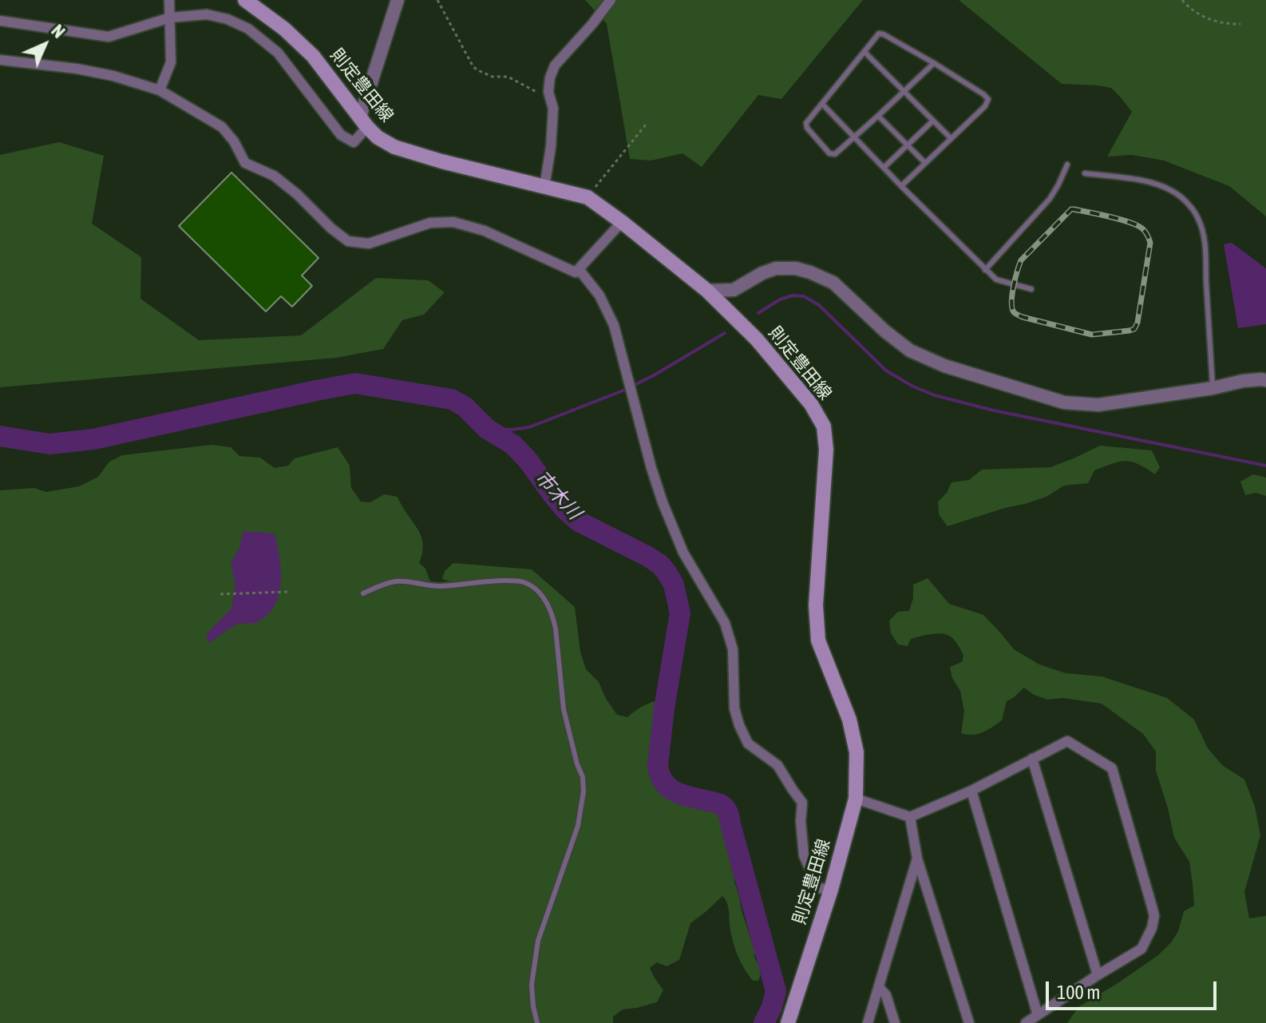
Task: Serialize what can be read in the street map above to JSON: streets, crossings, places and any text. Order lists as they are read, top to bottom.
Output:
{
  "streets": {
    "main road": ["則定豊田線"]
  },
  "water": ["市木川"],
  "scale_bar": "100 m",
  "north": "top right"
}
